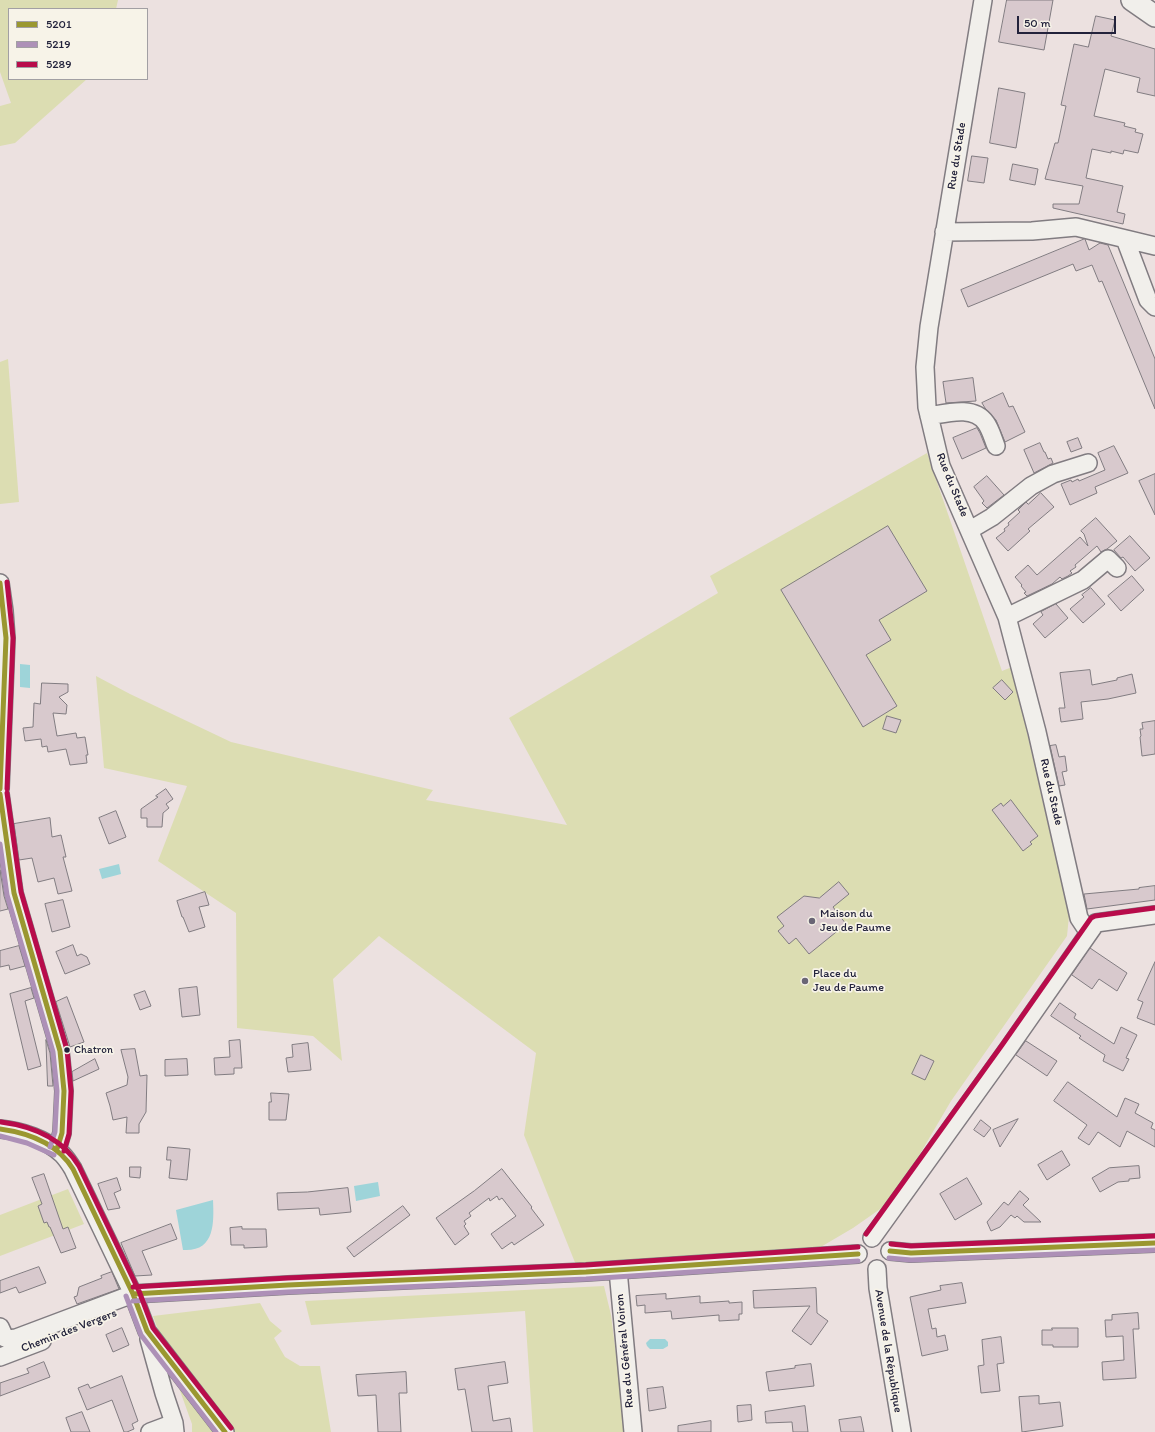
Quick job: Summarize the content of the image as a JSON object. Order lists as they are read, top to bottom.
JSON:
{
  "streets": {
    "street": [
      "Rue du Stade",
      "Chemin des Vergers",
      "Rue du Général Voiron",
      "Avenue de la République"
    ]
  },
  "places": ["Maison du Jeu de Paume", "Place du Jeu de Paume", "Chatron"],
  "lines": ["transit line 5289", "transit line 5201", "transit line 5219"],
  "legend": ["5201", "5219", "5289"],
  "scale_bar": "50 m"
}
